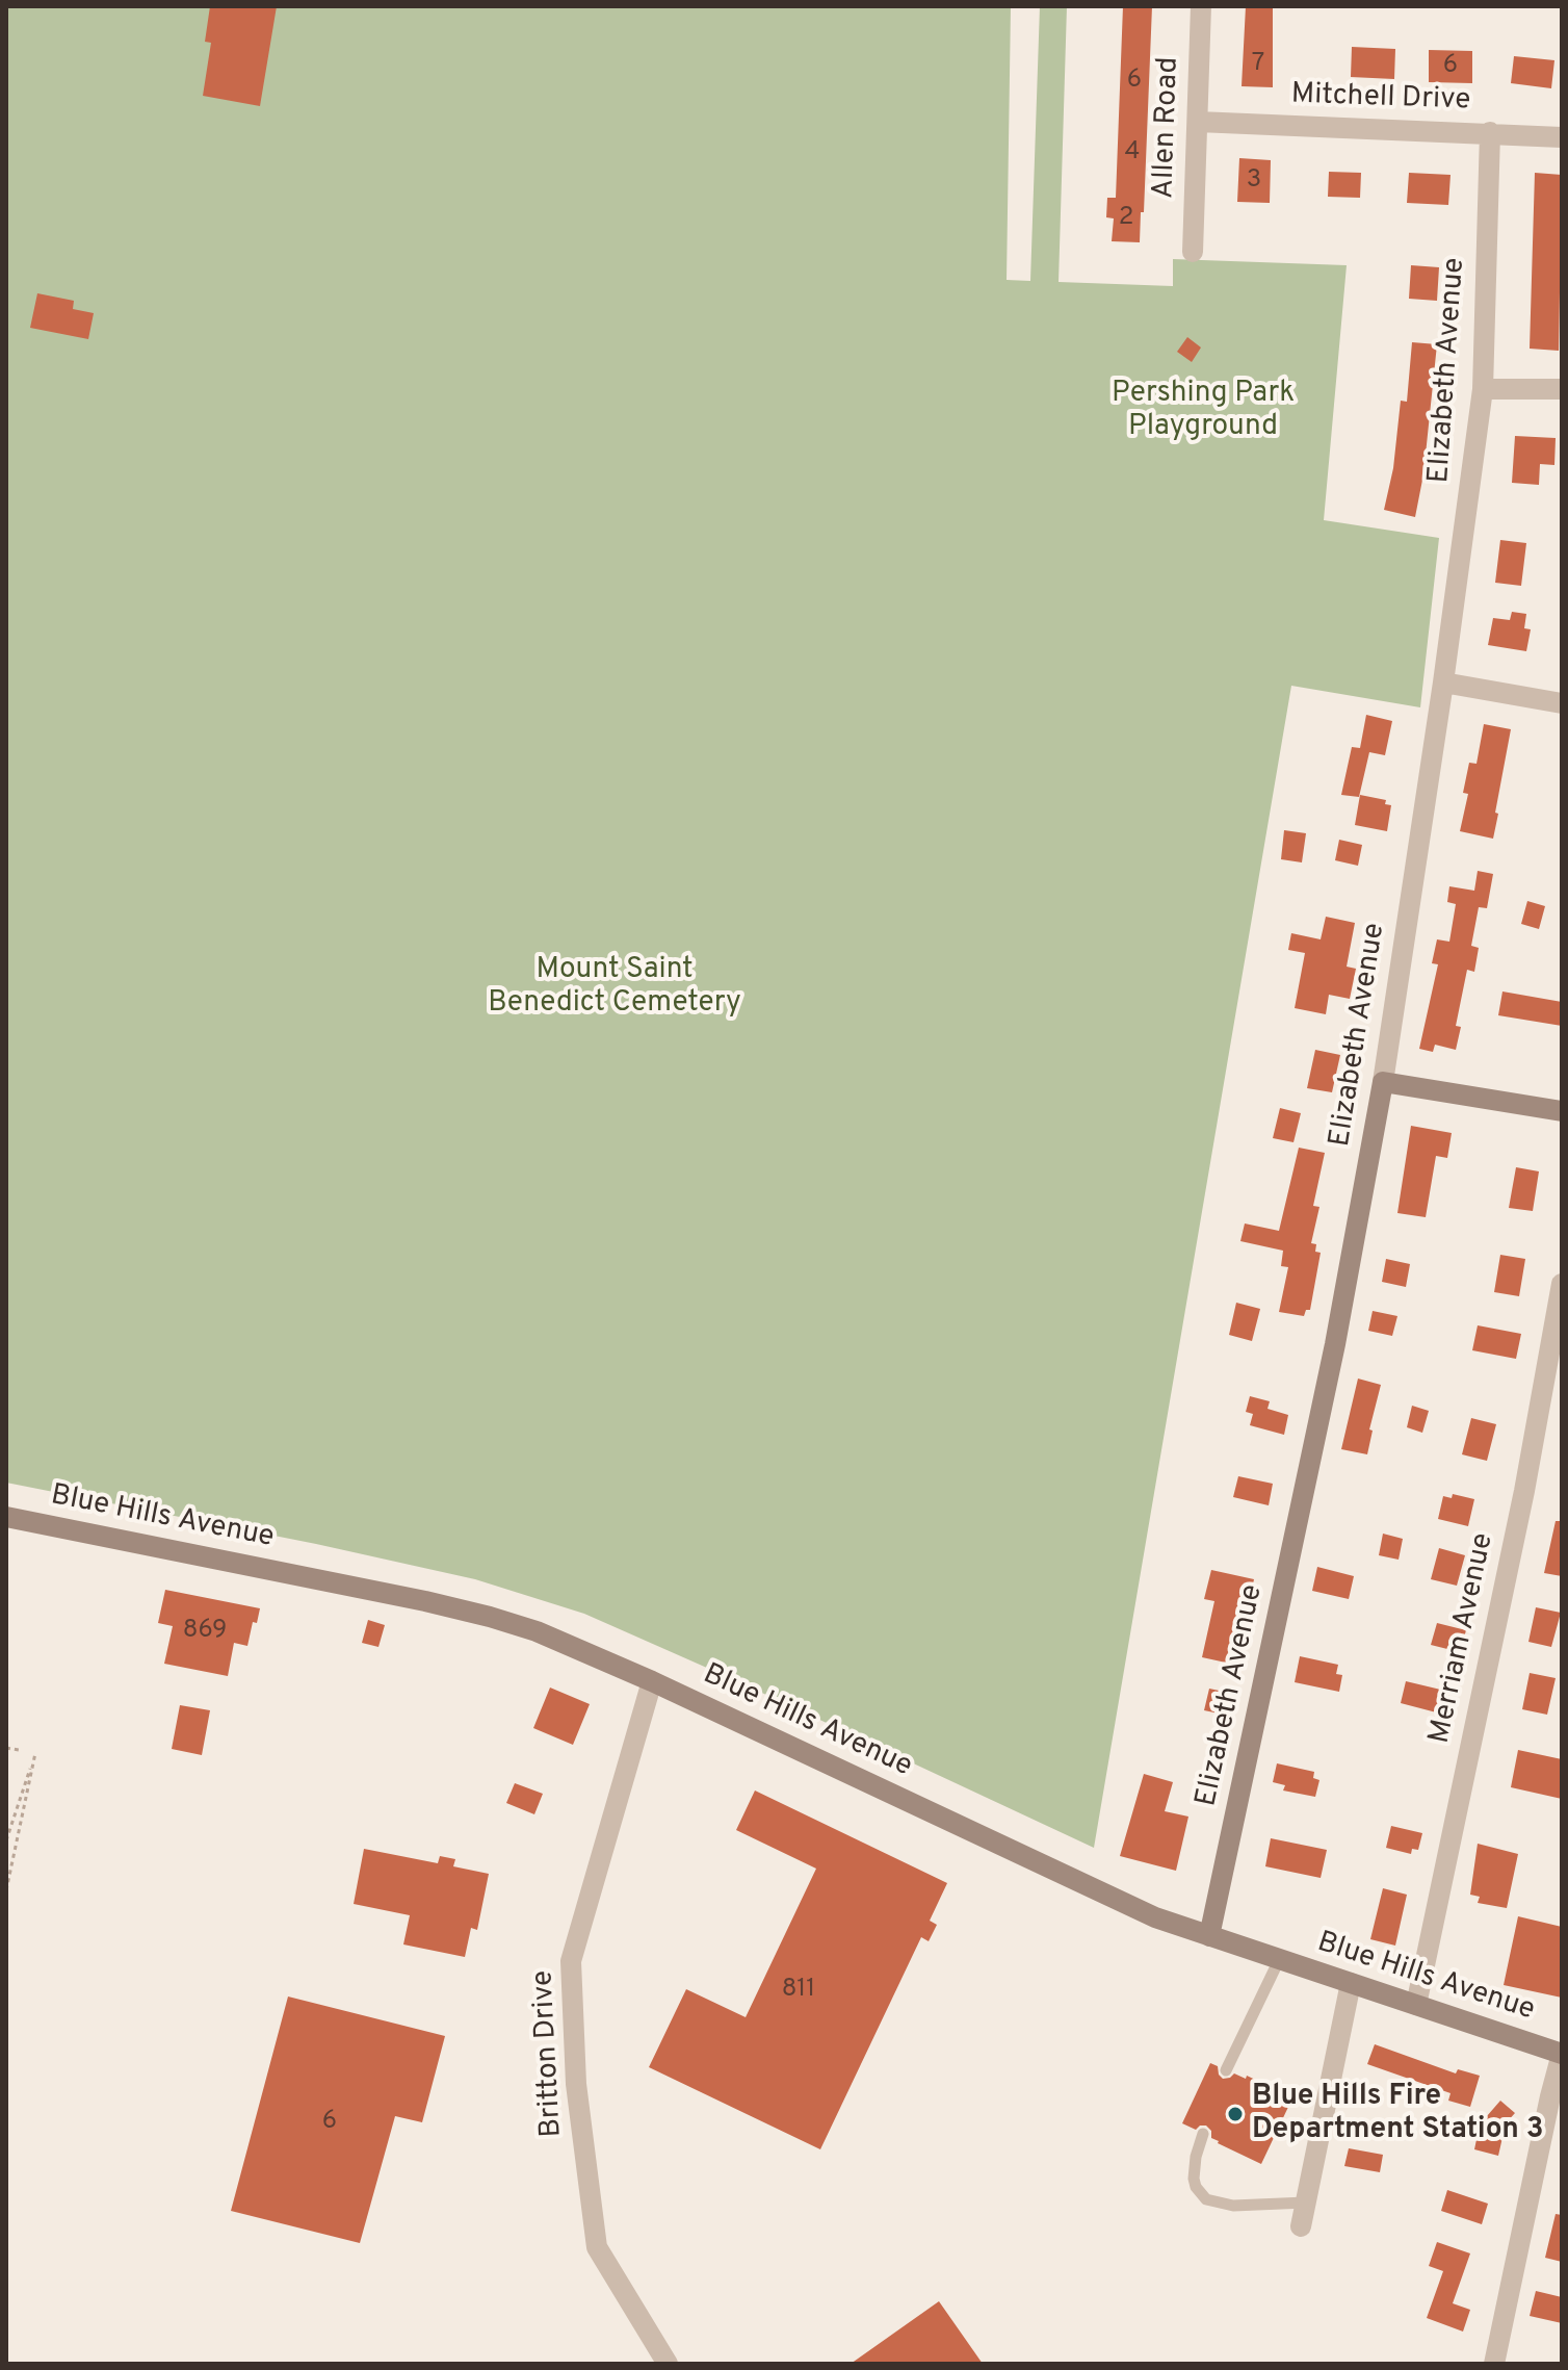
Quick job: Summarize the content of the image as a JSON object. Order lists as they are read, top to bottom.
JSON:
{
  "streets": {
    "main road": ["Elizabeth Avenue", "Blue Hills Avenue"],
    "street": [
      "Mitchell Drive",
      "Allen Road",
      "Merriam Avenue",
      "Britton Drive"
    ]
  },
  "crossings": [
    ["Mitchell Drive", "Allen Road"],
    ["Mitchell Drive", "Elizabeth Avenue"],
    ["Elizabeth Avenue", "Blue Hills Avenue"],
    ["Blue Hills Avenue", "Merriam Avenue"],
    ["Blue Hills Avenue", "Britton Drive"]
  ],
  "parks": ["Pershing Park Playground", "Mount Saint Benedict Cemetery"],
  "places": ["Blue Hills Fire Department Station 3"],
  "house_numbers": [
    "7",
    "6",
    "6",
    "4",
    "3",
    "2",
    "869",
    "811",
    "6"
  ]
}
